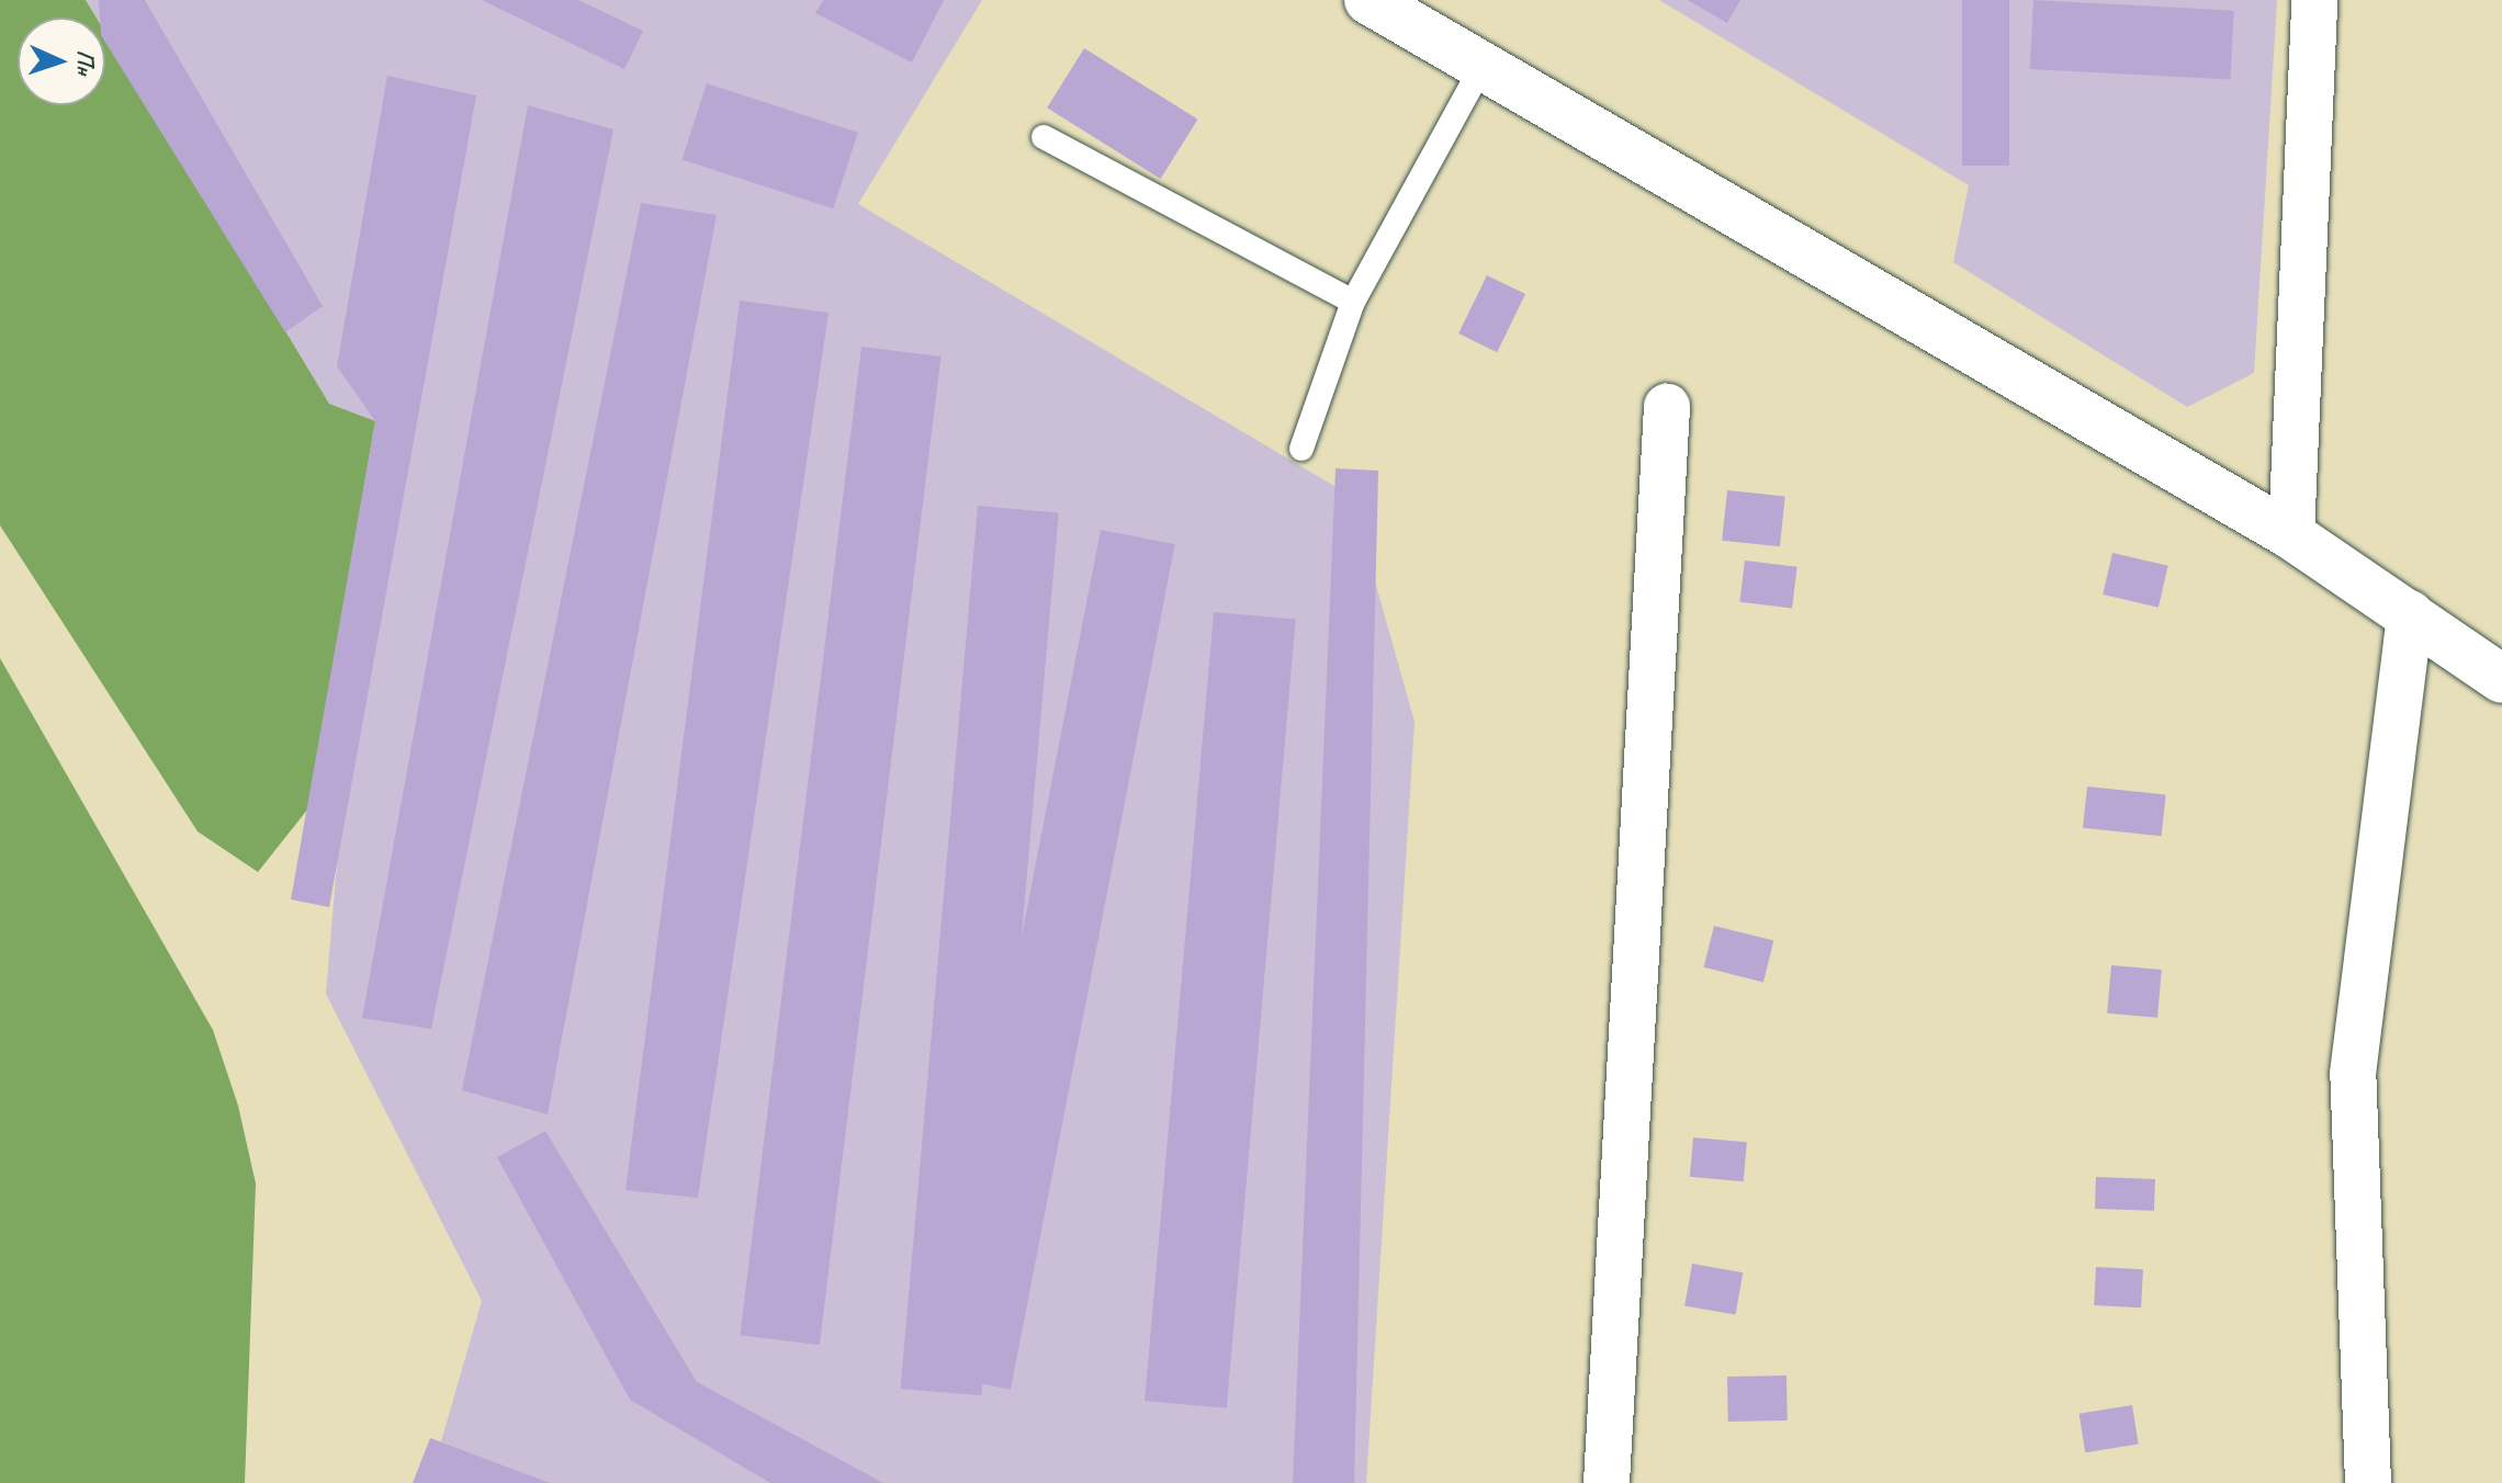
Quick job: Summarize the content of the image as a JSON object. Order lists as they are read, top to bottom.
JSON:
{
  "north": "right"
}
